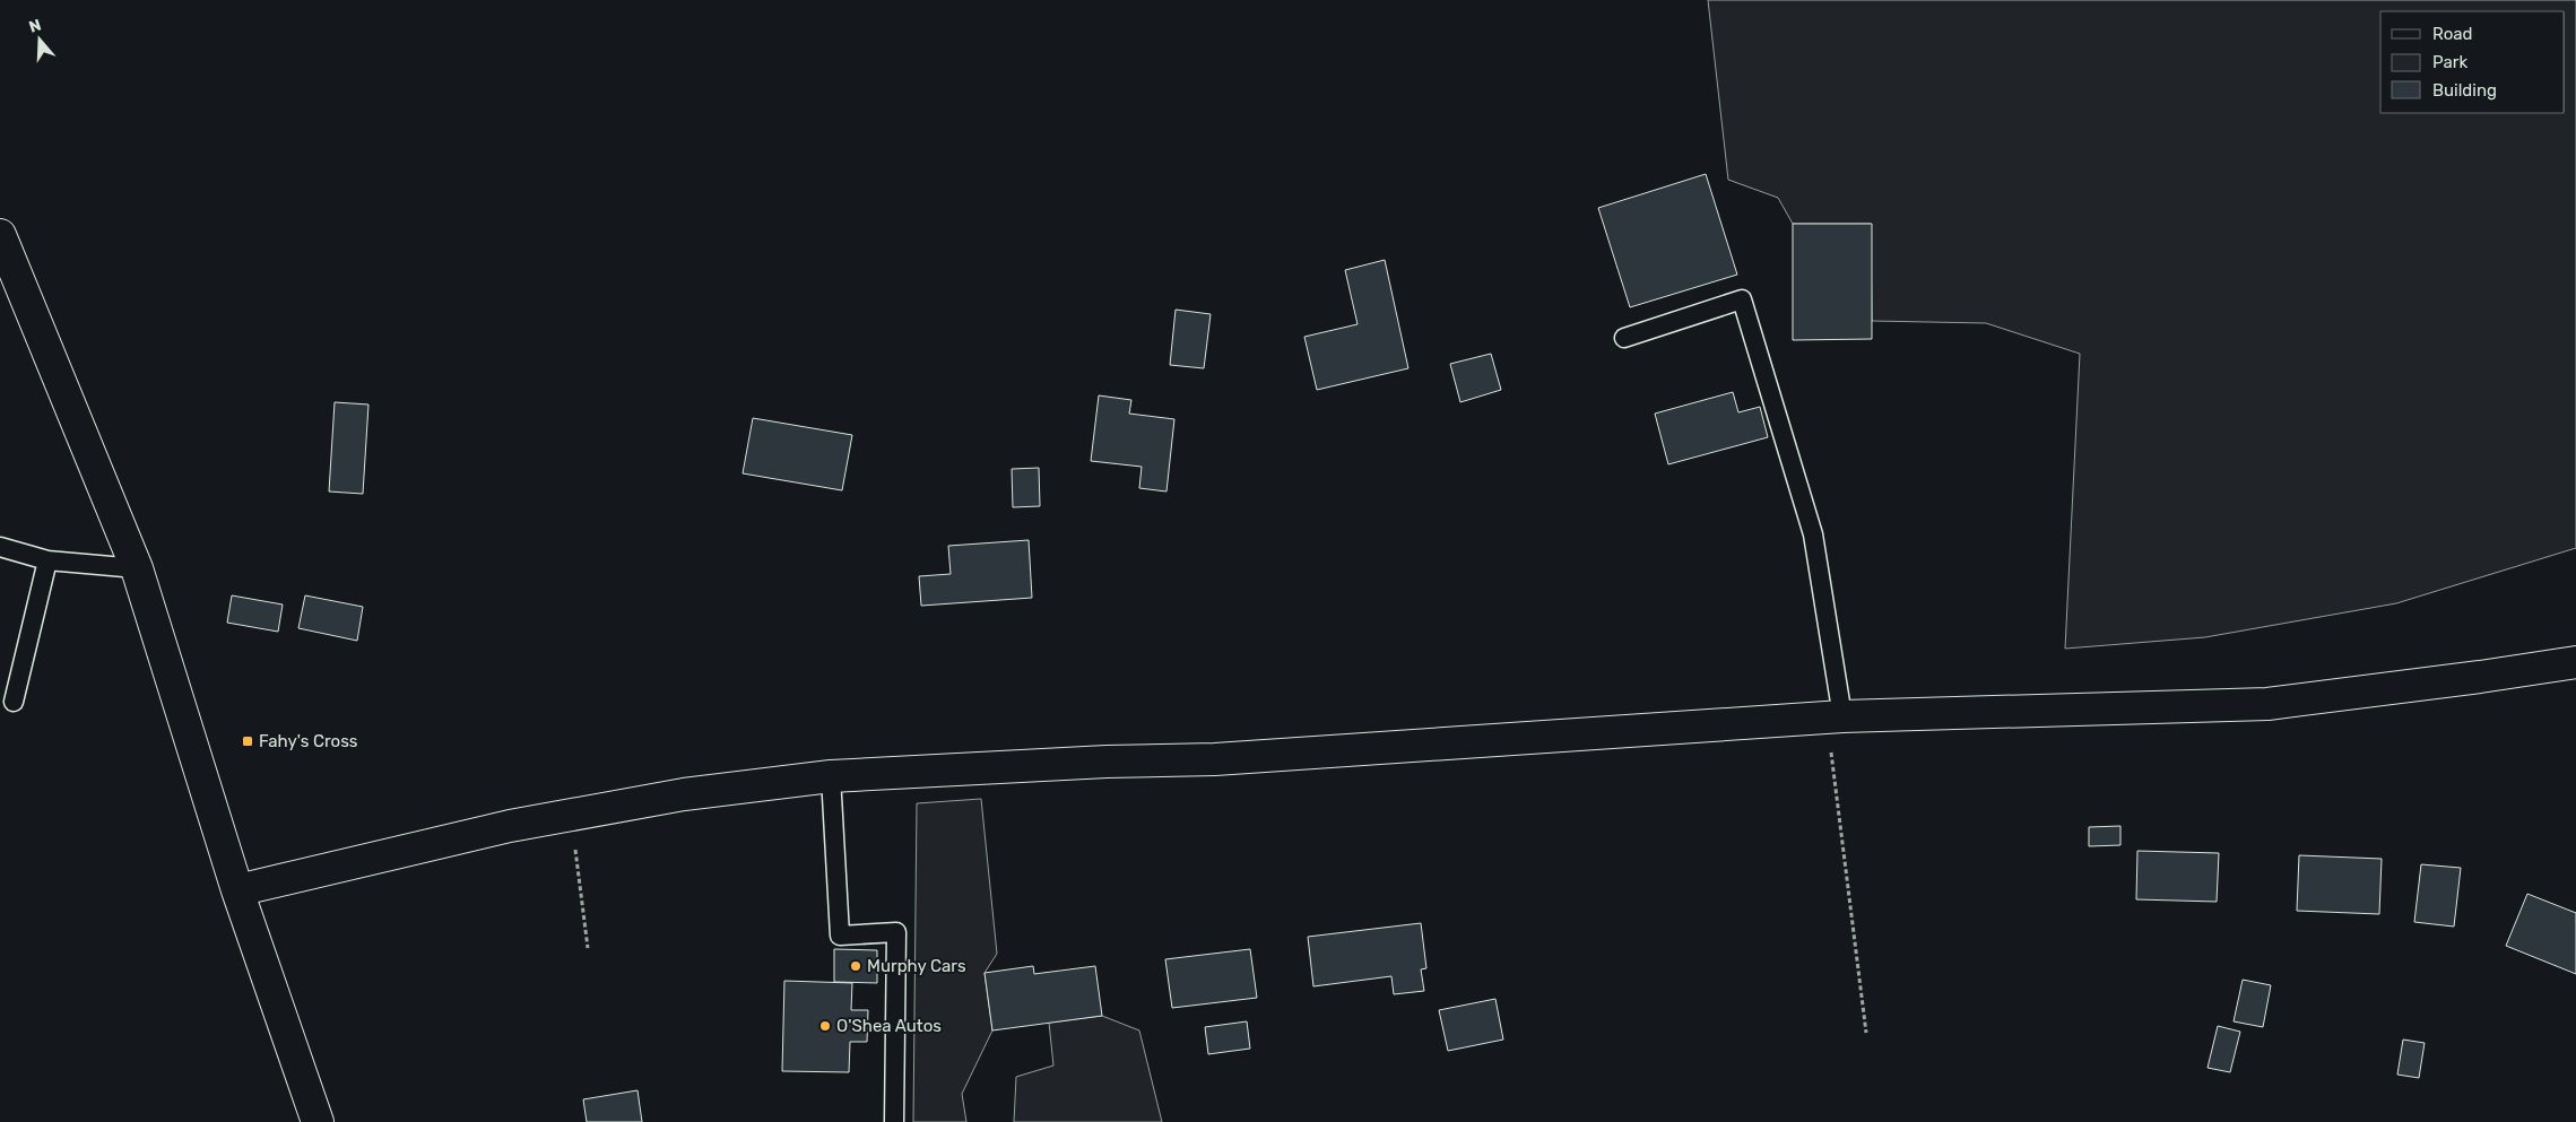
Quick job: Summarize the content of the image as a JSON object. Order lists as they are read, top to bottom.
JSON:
{
  "places": {
    "transit": ["Fahy's Cross"],
    "other": ["Murphy Cars", "O'Shea Autos"]
  },
  "legend": ["Road", "Park", "Building"],
  "north": "top"
}
